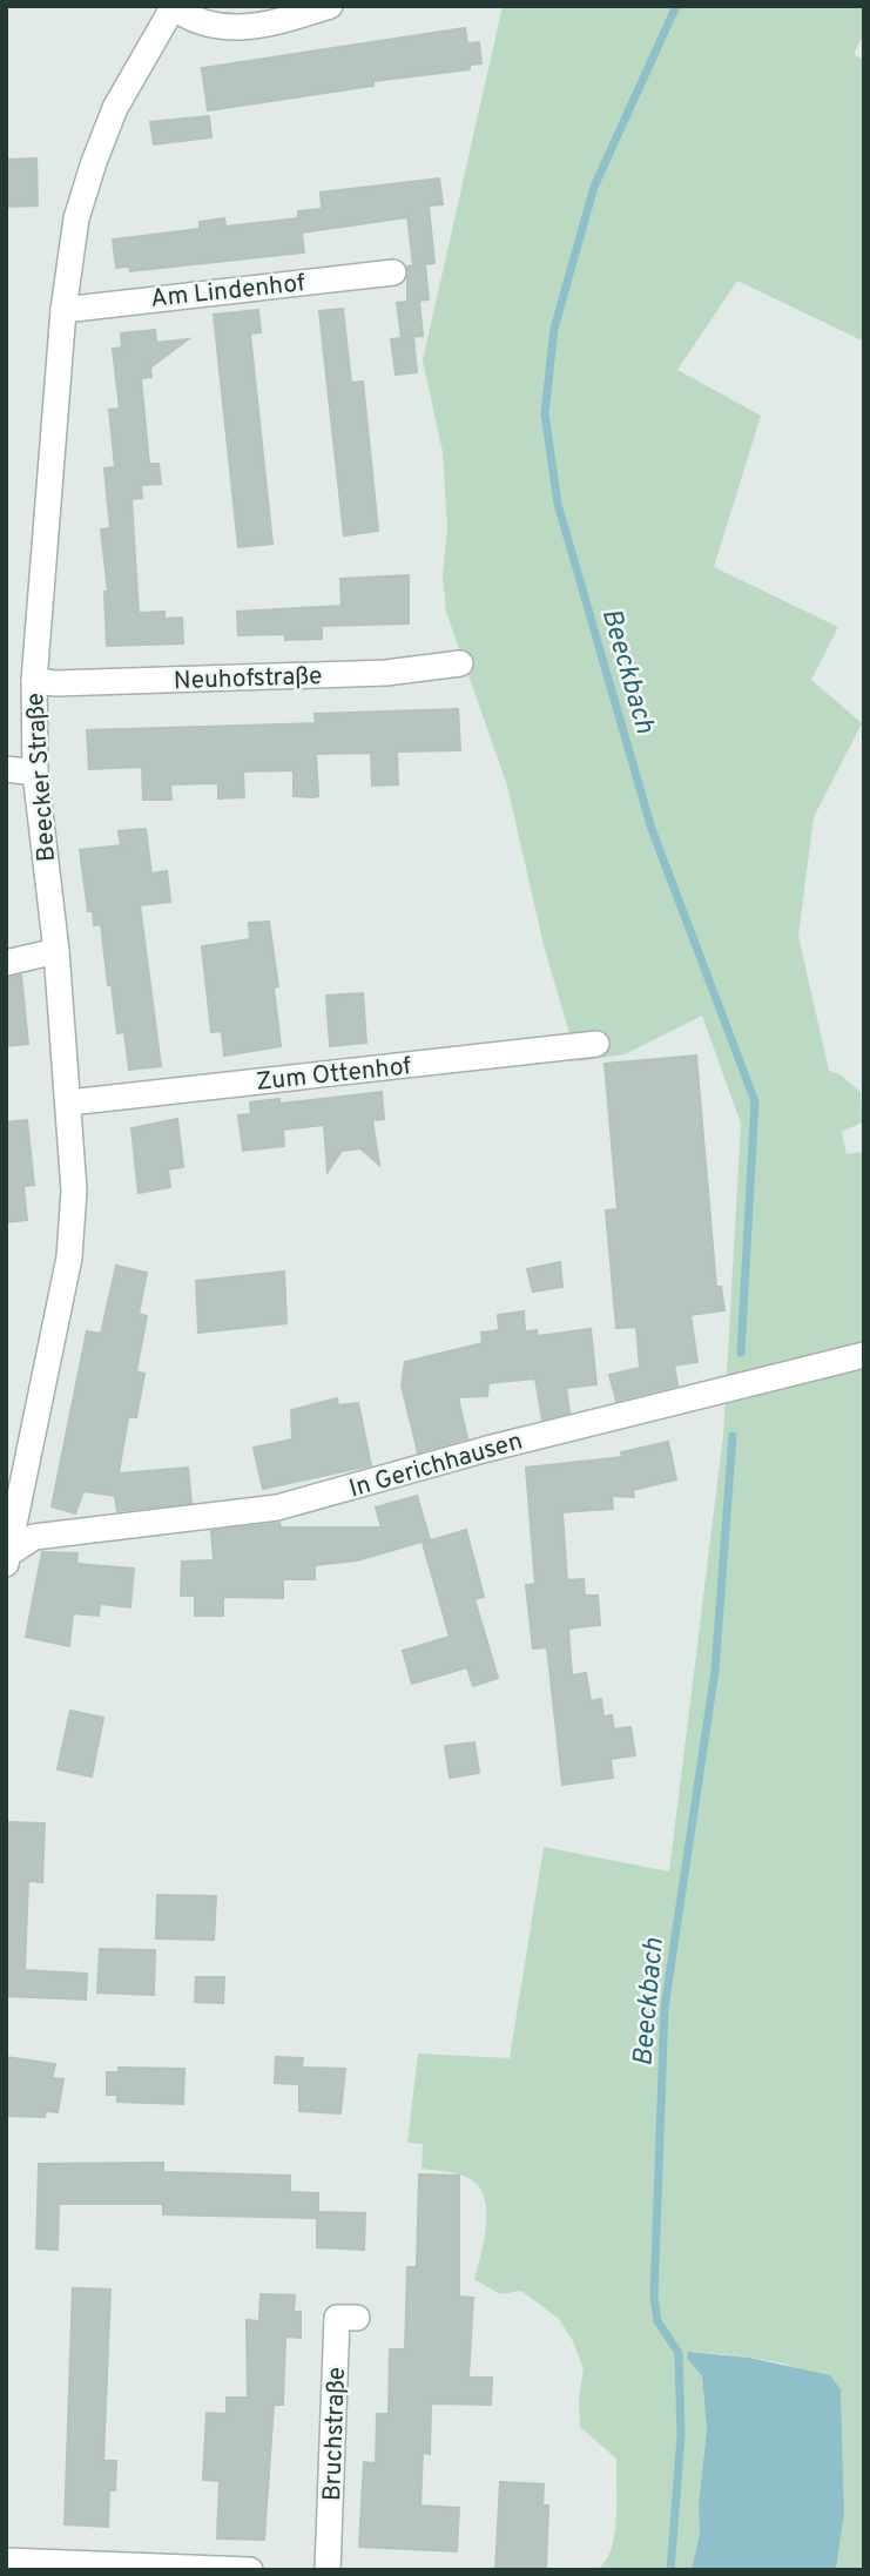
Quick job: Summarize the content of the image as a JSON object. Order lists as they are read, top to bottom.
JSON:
{
  "streets": {
    "street": [
      "Am Lindenhof",
      "Neuhofstraße",
      "Beecker Straße",
      "Zum Ottenhof",
      "In Gerichhausen",
      "Bruchstraße"
    ]
  },
  "crossings": [
    ["Am Lindenhof", "Beecker Straße"],
    ["Neuhofstraße", "Beecker Straße"],
    ["Beecker Straße", "Zum Ottenhof"],
    ["Beecker Straße", "In Gerichhausen"]
  ],
  "water": ["Beeckbach"]
}
